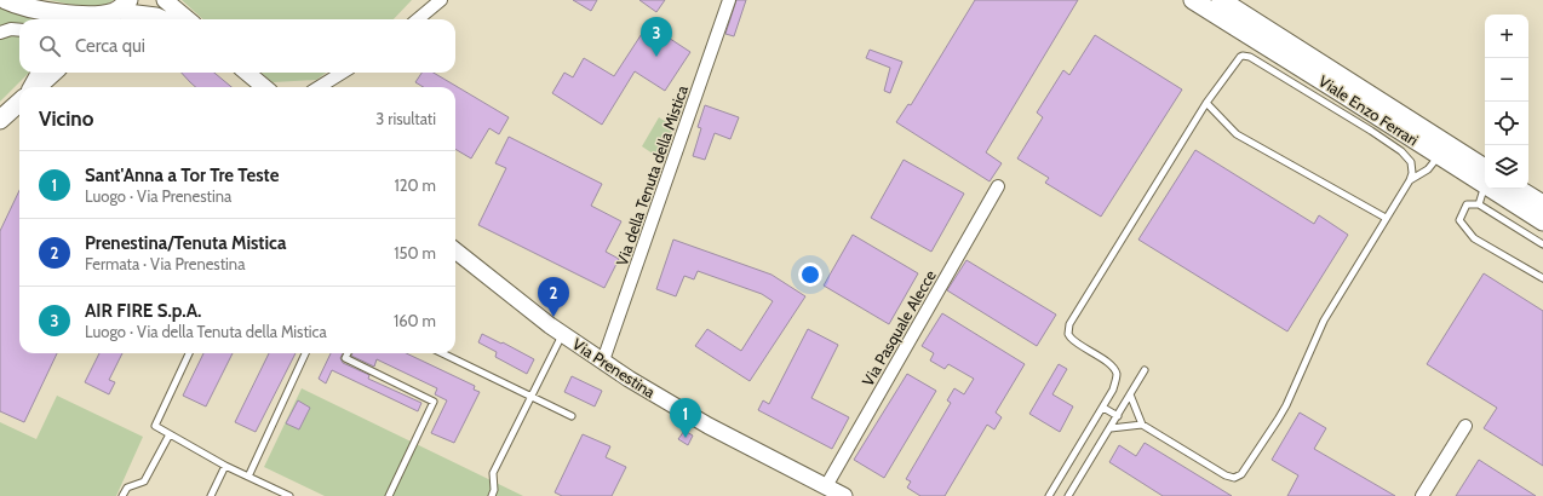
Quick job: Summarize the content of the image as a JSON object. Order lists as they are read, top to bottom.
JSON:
{
  "streets": {
    "main road": ["Viale Enzo Ferrari"],
    "street": ["Via della Tenuta della Mistica", "Via Pasquale Alecce", "Via Prenestina"]
  },
  "crossings": [
    ["Via della Tenuta della Mistica", "Via Prenestina"],
    ["Via Pasquale Alecce", "Via Prenestina"]
  ],
  "page": {
    "map_buttons": ["+", "−"],
    "pins": ["3", "2", "1"],
    "search": "Cerca qui",
    "heading": ["Vicino", "3 risultati"],
    "list": [
      {
        "mark": "1",
        "name": "Sant'Anna a Tor Tre Teste",
        "note": "Luogo · Via Prenestina",
        "value": "120 m"
      },
      {
        "mark": "2",
        "name": "Prenestina/Tenuta Mistica",
        "note": "Fermata · Via Prenestina",
        "value": "150 m"
      },
      {
        "mark": "3",
        "name": "AIR FIRE S.p.A.",
        "note": "Luogo · Via della Tenuta della Mistica",
        "value": "160 m"
      }
    ]
  }
}
